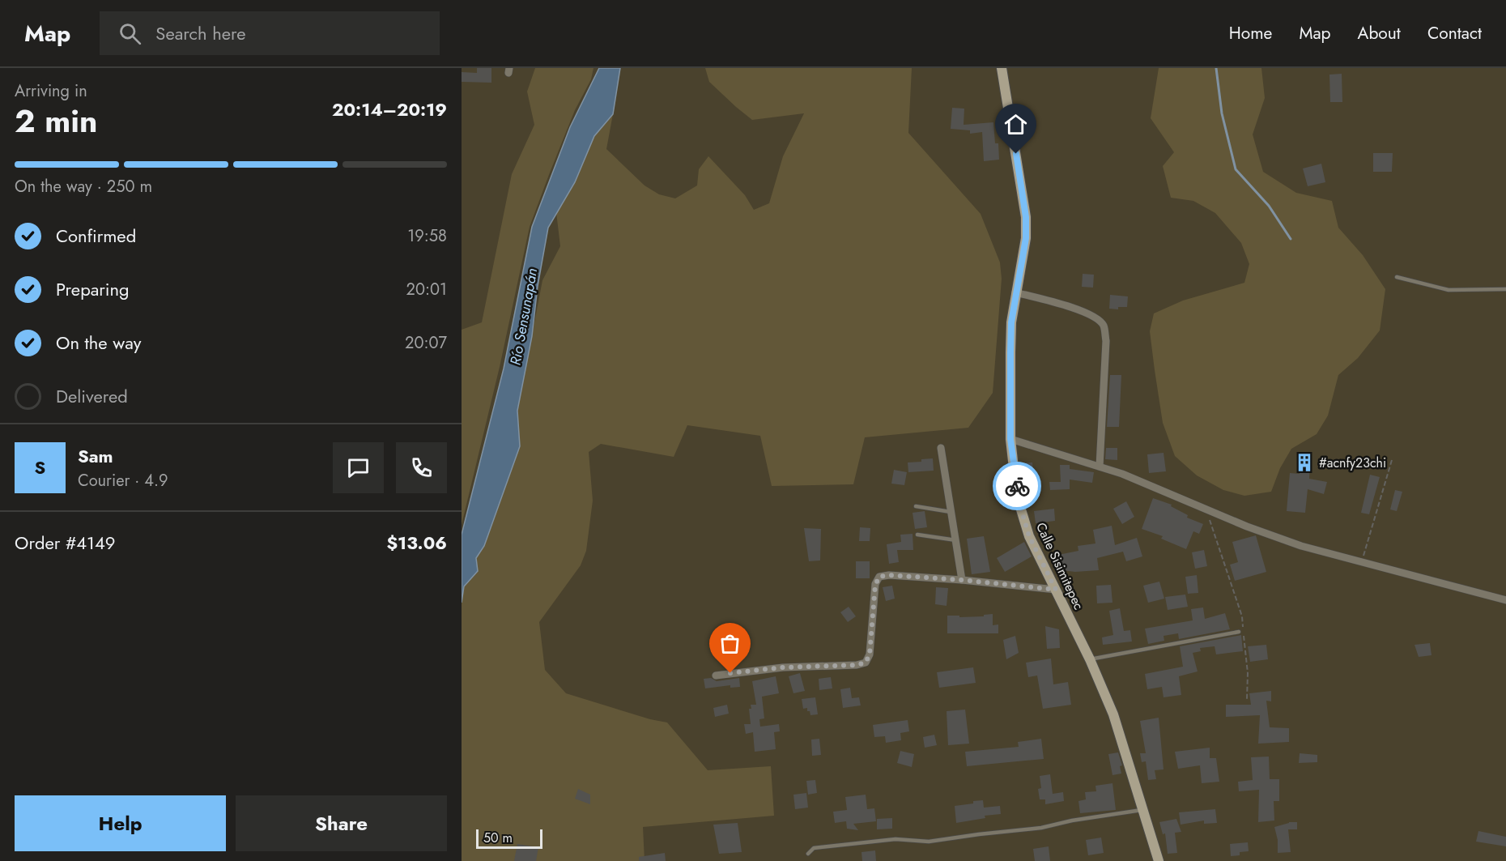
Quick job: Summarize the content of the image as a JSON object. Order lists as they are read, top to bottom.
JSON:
{
  "streets": {
    "street": ["Calle Sisimitepec"]
  },
  "water": ["Río Sensunapán"],
  "places": {
    "building": ["#acnfy23chi"]
  },
  "scale_bar": "50 m",
  "page": {
    "header": "Map",
    "search": "Search here",
    "nav": [
      "Home",
      "Map",
      "About",
      "Contact"
    ],
    "heading": ["2 min", "Arriving in", "20:14–20:19"],
    "panel": [
      "Sam",
      "Courier · 4.9",
      "Order #4149",
      "$13.06"
    ],
    "bar": "On the way · 250 m",
    "list": [
      ["Confirmed", "19:58"],
      ["Preparing", "20:01"],
      ["On the way", "20:07"],
      "Delivered"
    ],
    "round": "S",
    "buttons": ["Help", "Share"],
    "scale": "50 m"
  }
}
